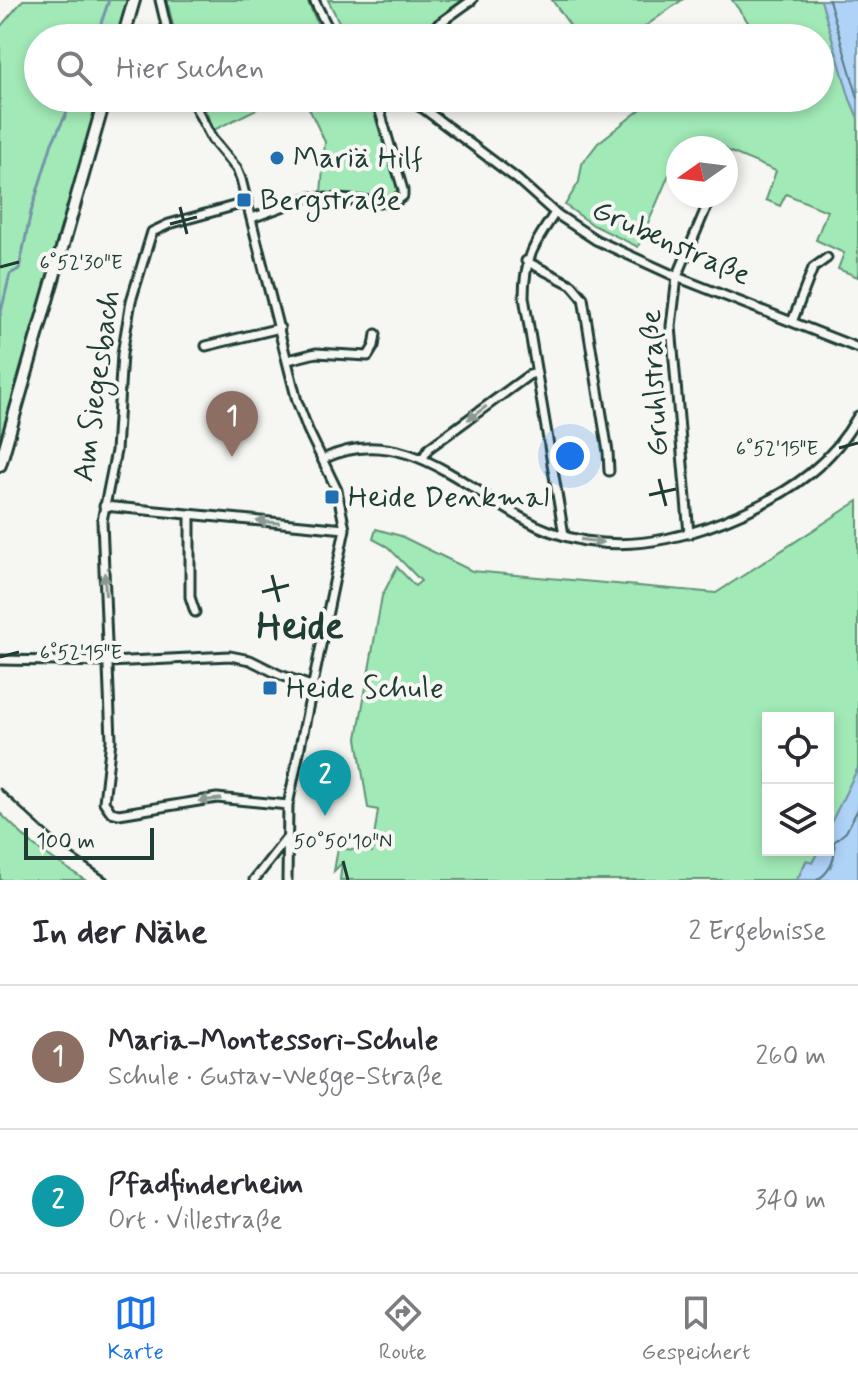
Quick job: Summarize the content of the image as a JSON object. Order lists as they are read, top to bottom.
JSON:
{
  "streets": {
    "street": ["Grubenstraße", "Gruhlstraße", "Am Siegesbach"]
  },
  "crossings": [
    ["Grubenstraße", "Gruhlstraße"]
  ],
  "districts": ["Heide"],
  "places": {
    "other": ["Mariä Hilf"],
    "transit": ["Bergstraße", "Heide Denkmal", "Heide Schule"]
  },
  "scale_bar": "100 m",
  "north": "left",
  "page": {
    "search": "Hier suchen",
    "pins": ["1", "2"],
    "scale": "100 m",
    "heading": ["In der Nähe", "2 Ergebnisse"],
    "list": [
      {
        "mark": "1",
        "name": "Maria-Montessori-Schule",
        "note": "Schule · Gustav-Wegge-Straße",
        "value": "260 m"
      },
      {
        "mark": "2",
        "name": "Pfadfinderheim",
        "note": "Ort · Villestraße",
        "value": "340 m"
      }
    ],
    "nav": ["Karte", "Route", "Gespeichert"]
  },
  "coordinates": ["6°52'30\"E", "6°52'15\"E", "50°50'10\"N"]
}
